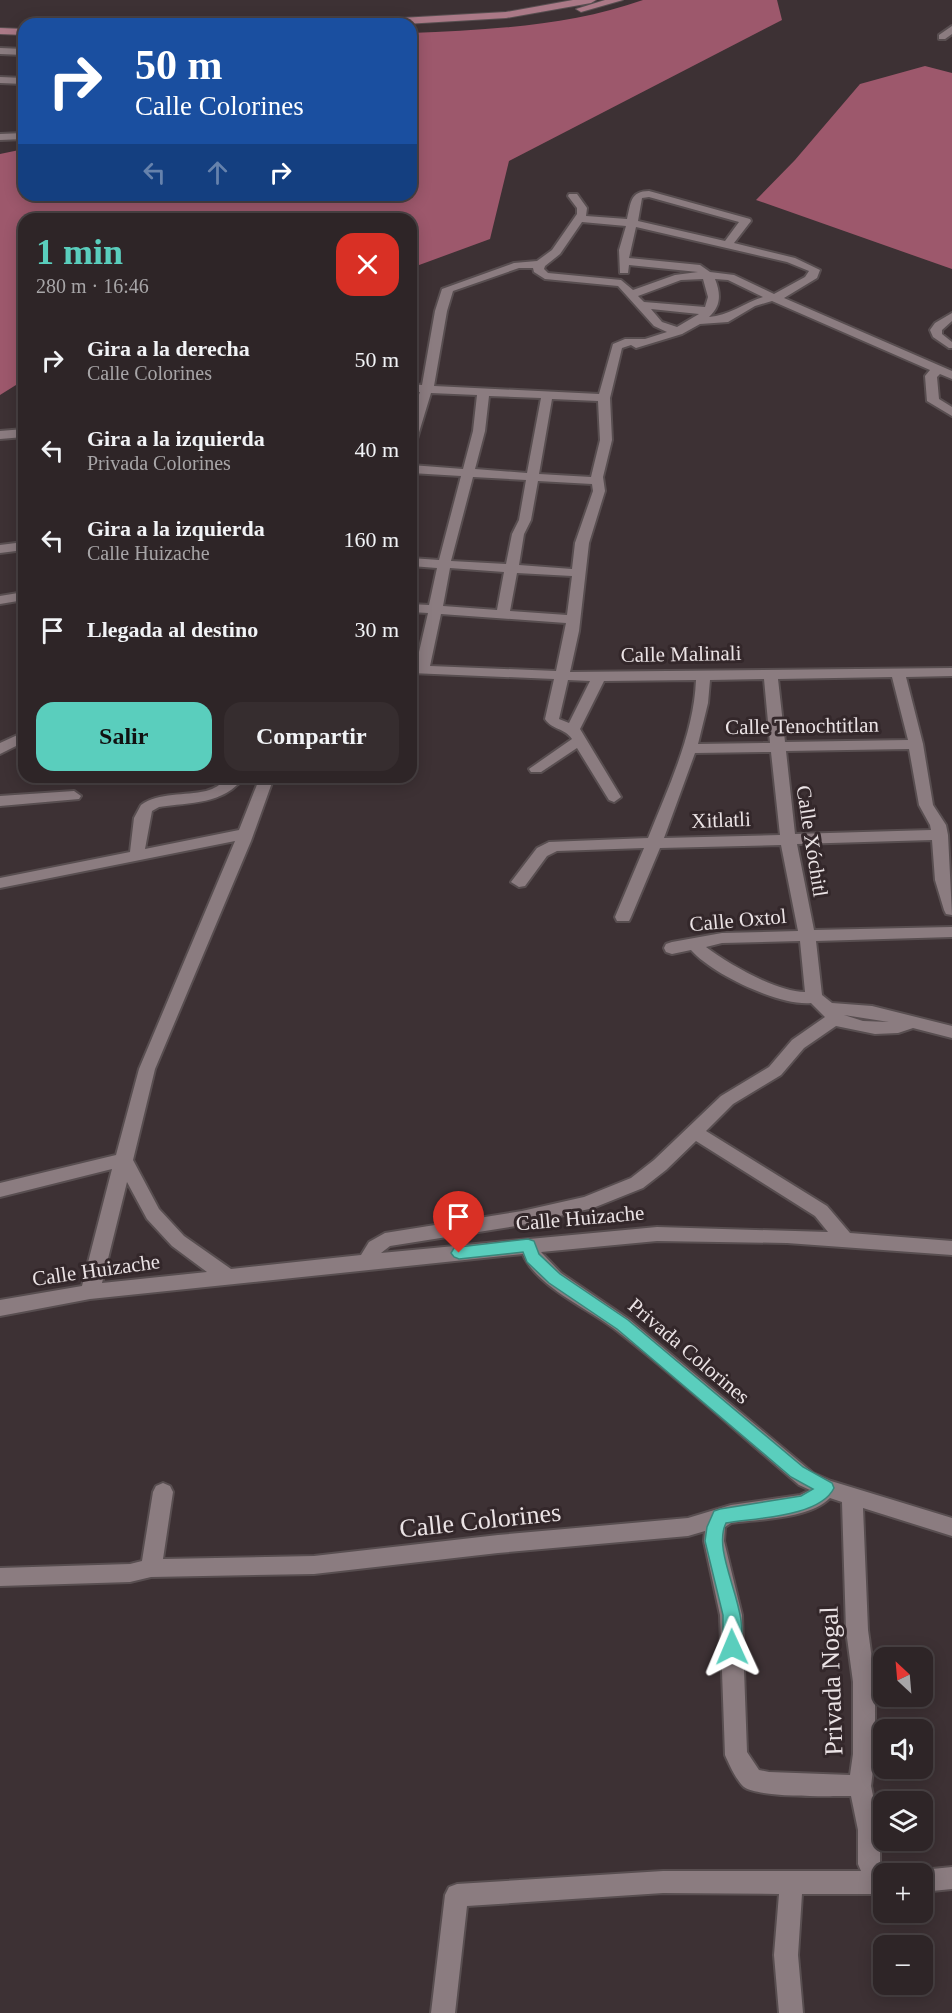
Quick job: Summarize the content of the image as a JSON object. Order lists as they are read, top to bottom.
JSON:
{
  "streets": {
    "street": [
      "Calle Malinali",
      "Calle Tenochtitlan",
      "Xitlatli",
      "Calle Xóchitl",
      "Calle Oxtol",
      "Calle Huizache",
      "Privada Colorines",
      "Calle Colorines",
      "Privada Nogal"
    ]
  },
  "crossings": [
    ["Calle Malinali", "Calle Xóchitl"],
    ["Calle Tenochtitlan", "Calle Xóchitl"],
    ["Xitlatli", "Calle Xóchitl"],
    ["Calle Xóchitl", "Calle Oxtol"],
    ["Calle Huizache", "Privada Colorines"],
    ["Privada Colorines", "Calle Colorines"]
  ],
  "north": "top left",
  "page": {
    "turn": ["50 m", "Calle Colorines"],
    "heading": ["1 min", "280 m · 16:46"],
    "list": [
      {
        "name": "Gira a la derecha",
        "note": "Calle Colorines",
        "value": "50 m"
      },
      {
        "name": "Gira a la izquierda",
        "note": "Privada Colorines",
        "value": "40 m"
      },
      {
        "name": "Gira a la izquierda",
        "note": "Calle Huizache",
        "value": "160 m"
      },
      {
        "name": "Llegada al destino",
        "value": "30 m"
      }
    ],
    "buttons": ["Salir", "Compartir"],
    "map_buttons": ["+", "−"]
  }
}
